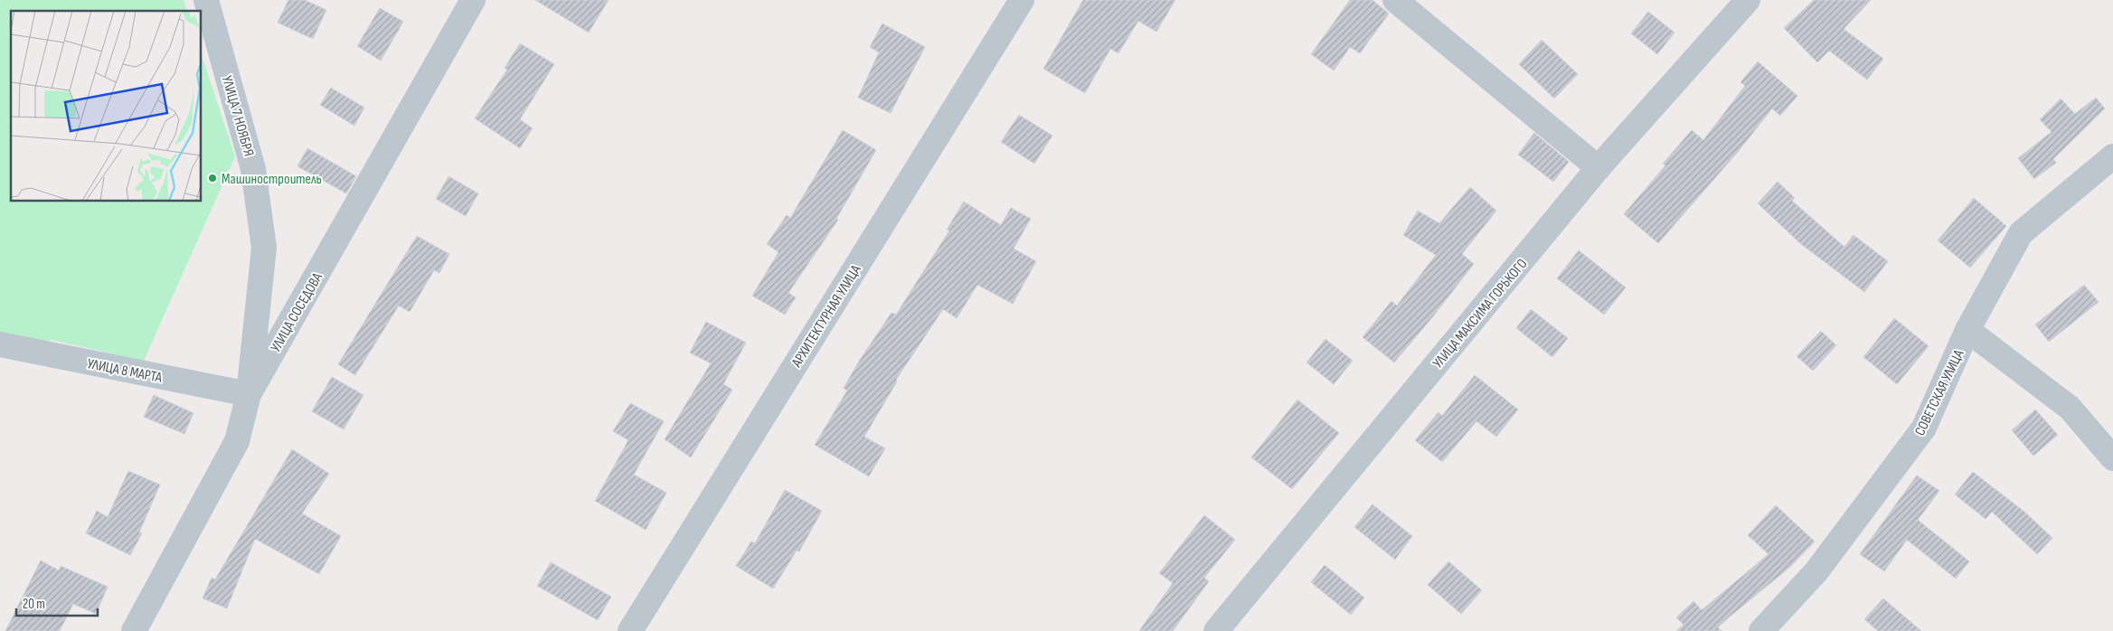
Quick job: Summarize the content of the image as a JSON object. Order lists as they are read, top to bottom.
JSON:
{
  "streets": {
    "street": [
      "УЛИЦА 7 НОЯБРЯ",
      "УЛИЦА СОСЕДОВА",
      "УЛИЦА МАКСИМА ГОРЬКОГО",
      "АРХИТЕКТУРНАЯ УЛИЦА",
      "УЛИЦА 8 МАРТА",
      "СОВЕТСКАЯ УЛИЦА"
    ]
  },
  "crossings": [
    ["УЛИЦА 7 НОЯБРЯ", "УЛИЦА СОСЕДОВА"],
    ["УЛИЦА 7 НОЯБРЯ", "УЛИЦА 8 МАРТА"],
    ["УЛИЦА СОСЕДОВА", "УЛИЦА 8 МАРТА"]
  ],
  "places": ["Машиностроитель"],
  "scale_bar": "20 m"
}
